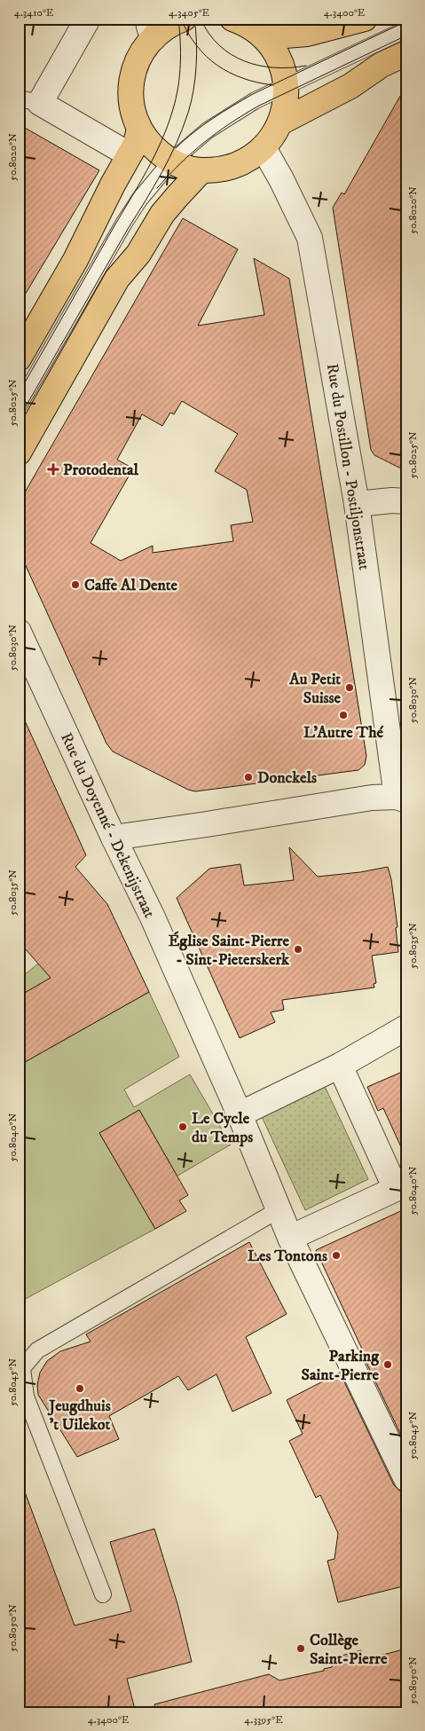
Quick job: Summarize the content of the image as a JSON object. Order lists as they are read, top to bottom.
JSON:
{
  "streets": {
    "street": ["Rue du Postillon - Postiljonstraat", "Rue du Doyenné - Dekenijstraat"]
  },
  "places": {
    "health": ["Protodental"],
    "other": [
      "Caffe Al Dente",
      "Au Petit Suisse",
      "L'Autre Thé",
      "Donckels",
      "Église Saint-Pierre - Sint-Pieterskerk",
      "Le Cycle du Temps",
      "Les Tontons",
      "Parking Saint-Pierre",
      "Jeugdhuis 't Uilekot",
      "Collège Saint-Pierre"
    ]
  },
  "coordinates": [
    "4.3410°E",
    "4.3405°E",
    "4.3400°E",
    "50.8020°N",
    "50.8025°N",
    "50.8030°N",
    "50.8035°N",
    "50.8040°N",
    "50.8045°N",
    "50.8050°N",
    "4.3395°E"
  ]
}
